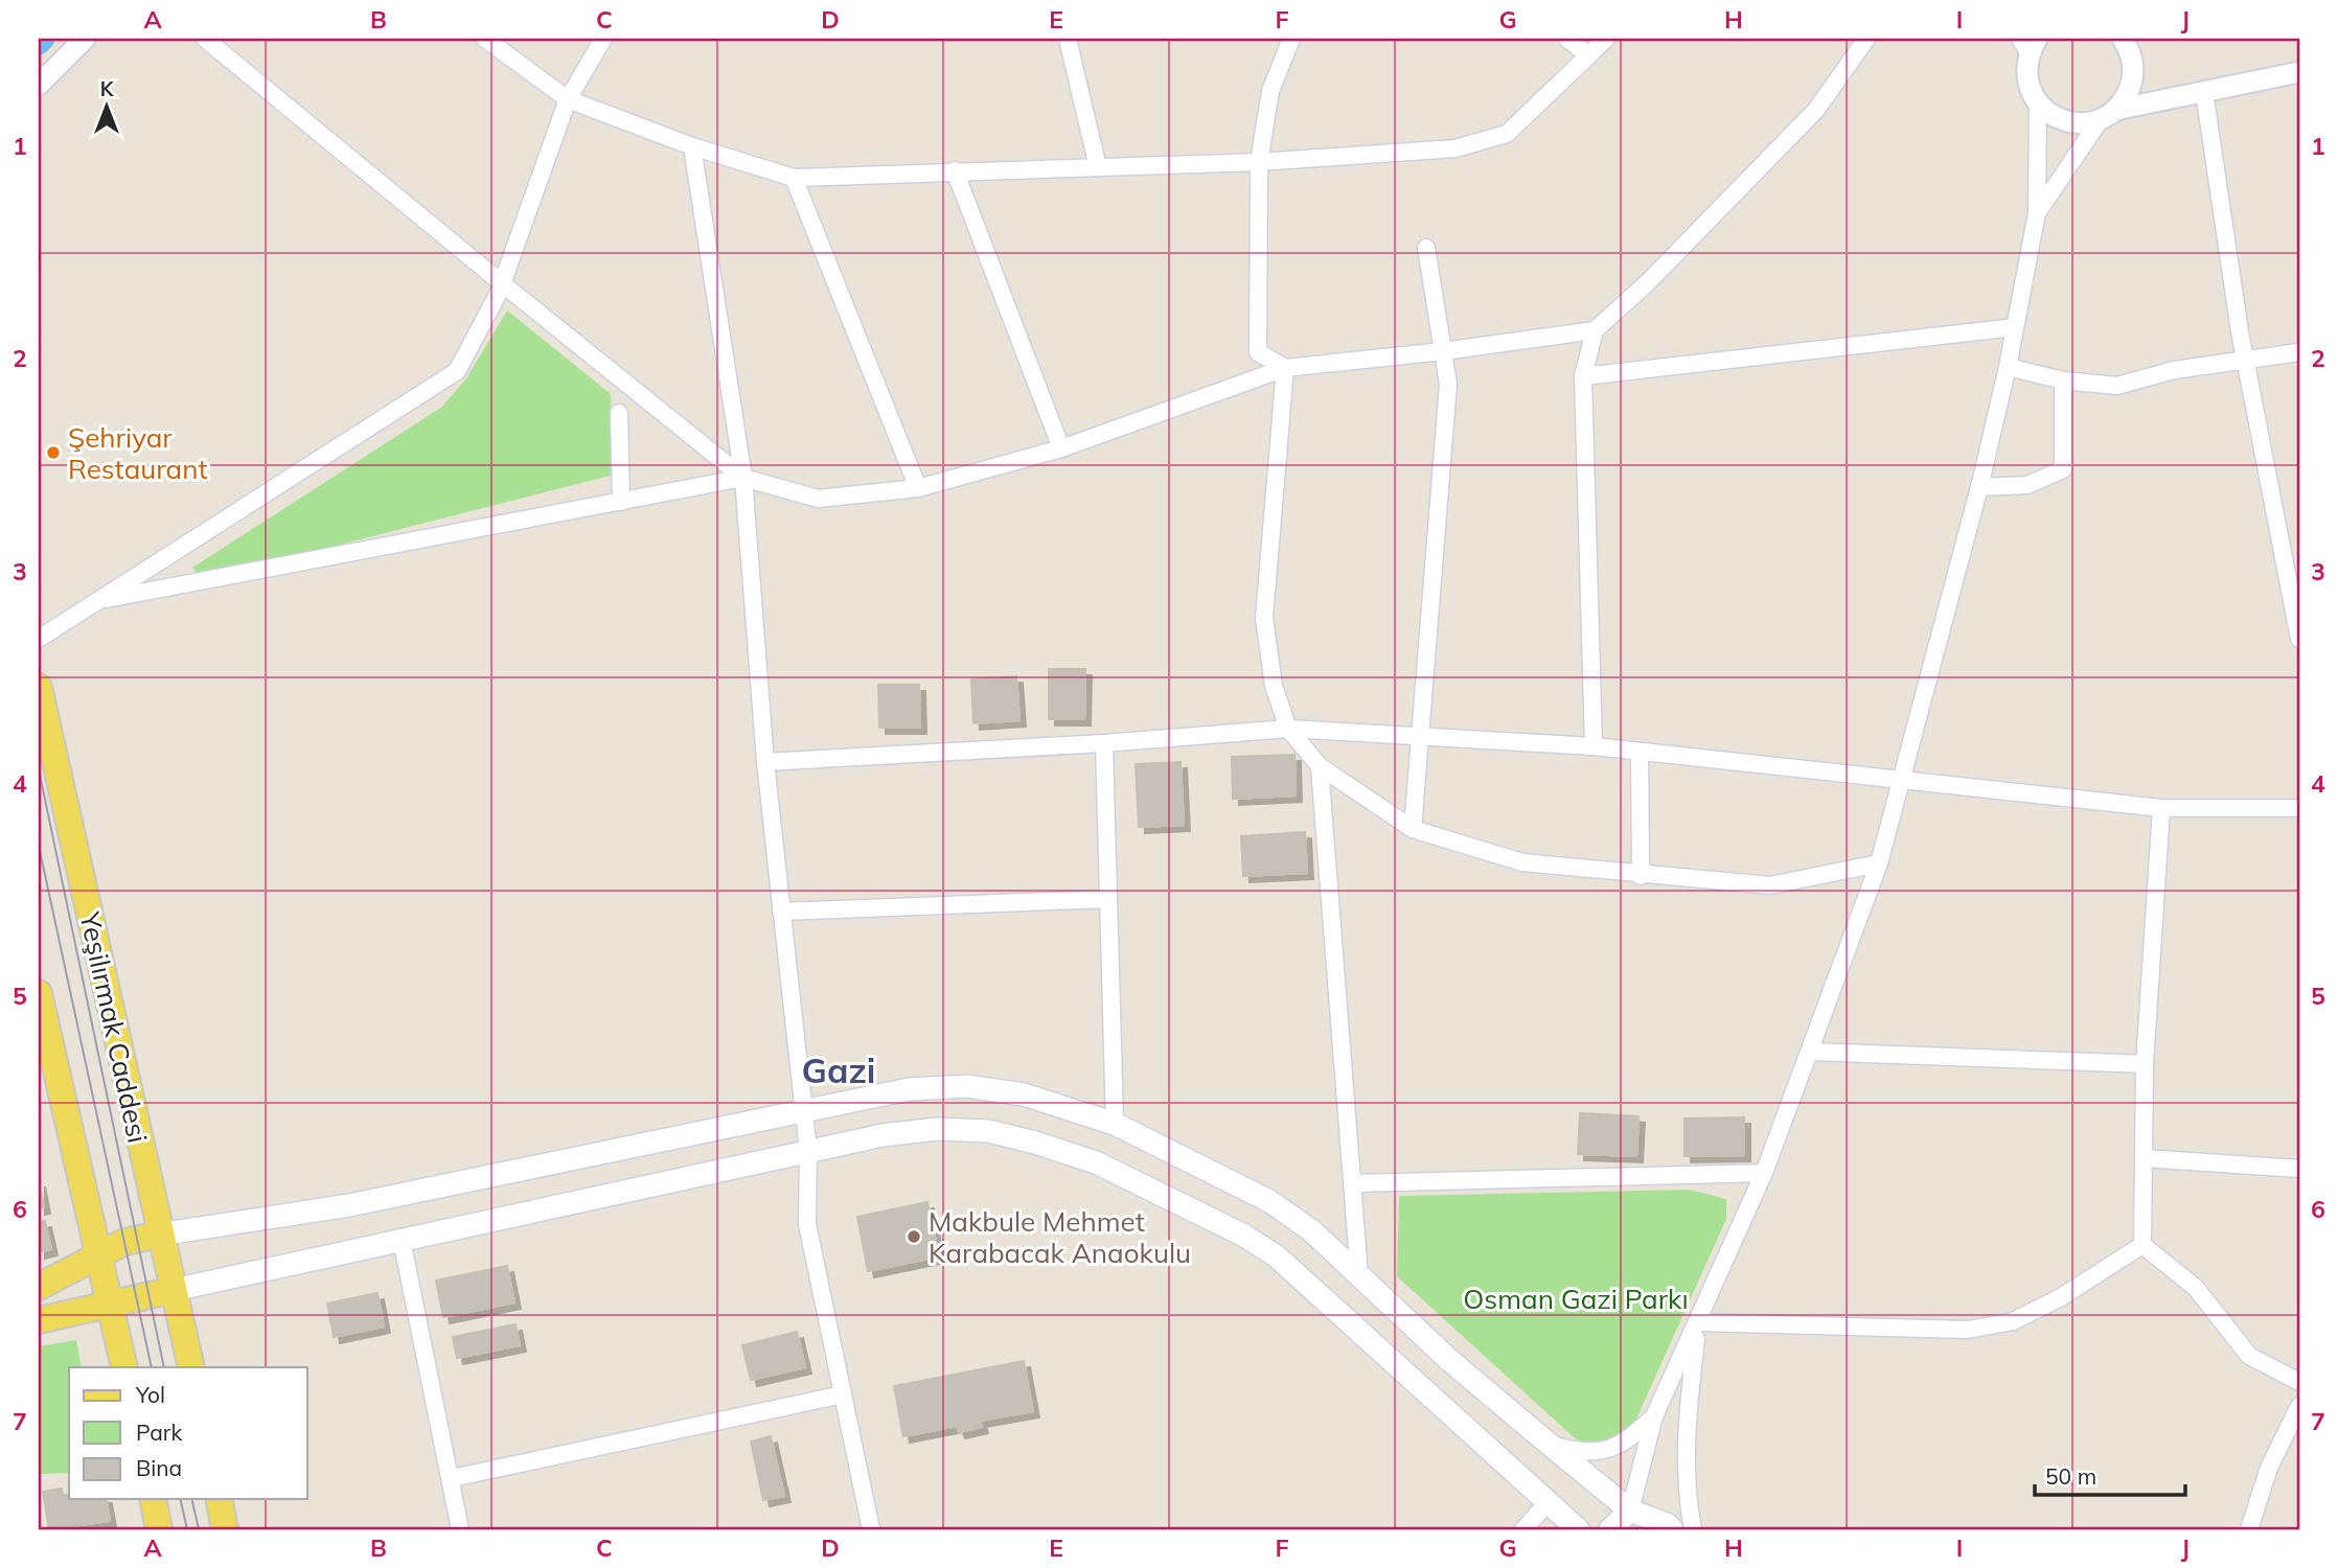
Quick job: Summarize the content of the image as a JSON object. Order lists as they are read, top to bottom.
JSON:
{
  "streets": {
    "main road": ["Yeşilırmak Caddesi"]
  },
  "districts": ["Gazi"],
  "parks": ["Osman Gazi Parkı"],
  "places": ["Şehriyar Restaurant", "Makbule Mehmet Karabacak Anaokulu"],
  "legend": ["Yol", "Park", "Bina"],
  "scale_bar": "50 m",
  "north": "top",
  "grid": {
    "columns": [
      "A",
      "B",
      "C",
      "D",
      "E",
      "F",
      "G",
      "H",
      "I",
      "J"
    ],
    "rows": [
      "1",
      "2",
      "3",
      "4",
      "5",
      "6",
      "7"
    ]
  }
}
